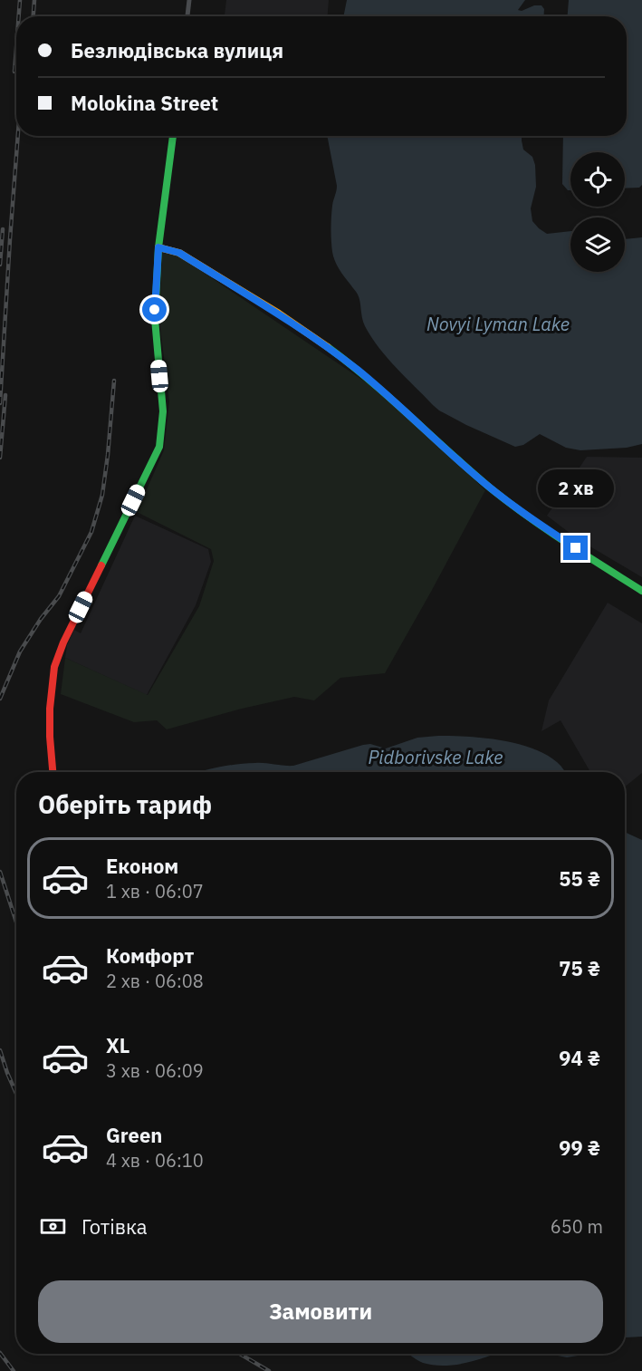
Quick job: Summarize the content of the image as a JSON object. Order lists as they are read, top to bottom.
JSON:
{
  "water": ["Novyi Lyman Lake", "Pidborivske Lake"],
  "page": {
    "banner": ["Безлюдівська вулиця", "Molokina Street"],
    "bubble": "2 хв",
    "heading": "Оберіть тариф",
    "list": [
      {
        "name": "Економ",
        "note": "1 хв · 06:07",
        "value": "55 ₴"
      },
      {
        "name": "Комфорт",
        "note": "2 хв · 06:08",
        "value": "75 ₴"
      },
      {
        "name": "XL",
        "note": "3 хв · 06:09",
        "value": "94 ₴"
      },
      {
        "name": "Green",
        "note": "4 хв · 06:10",
        "value": "99 ₴"
      }
    ],
    "pay": ["Готівка", "650 m"],
    "buttons": "Замовити"
  }
}
